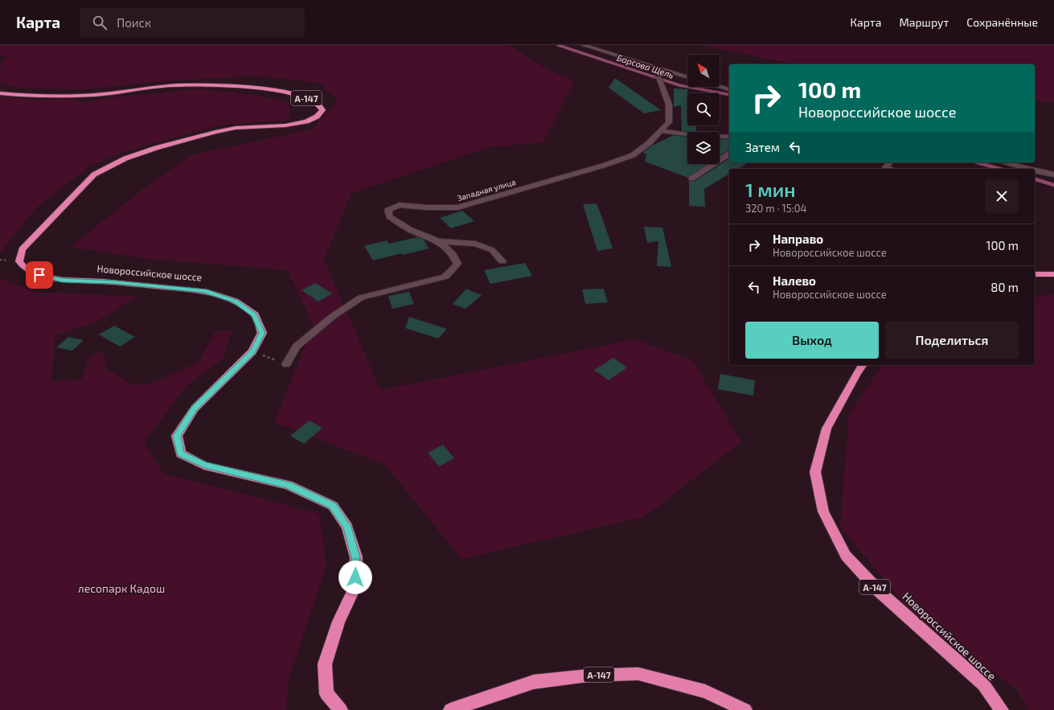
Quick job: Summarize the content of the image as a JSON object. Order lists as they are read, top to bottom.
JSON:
{
  "streets": {
    "highway": ["А-147", "Новороссийское шоссе"],
    "street": ["Западная улица"]
  },
  "water": ["Барсова Щель"],
  "parks": ["лесопарк Кадош"],
  "north": "top left",
  "page": {
    "header": "Карта",
    "search": "Поиск",
    "nav": ["Карта", "Маршрут", "Сохранённые"],
    "turn": ["100 m", "Новороссийское шоссе"],
    "then": "Затем",
    "heading": ["1 мин", "320 m · 15:04"],
    "list": [
      {
        "name": "Направо",
        "note": "Новороссийское шоссе",
        "value": "100 m"
      },
      {
        "name": "Налево",
        "note": "Новороссийское шоссе",
        "value": "80 m"
      }
    ],
    "buttons": ["Выход", "Поделиться"]
  }
}
